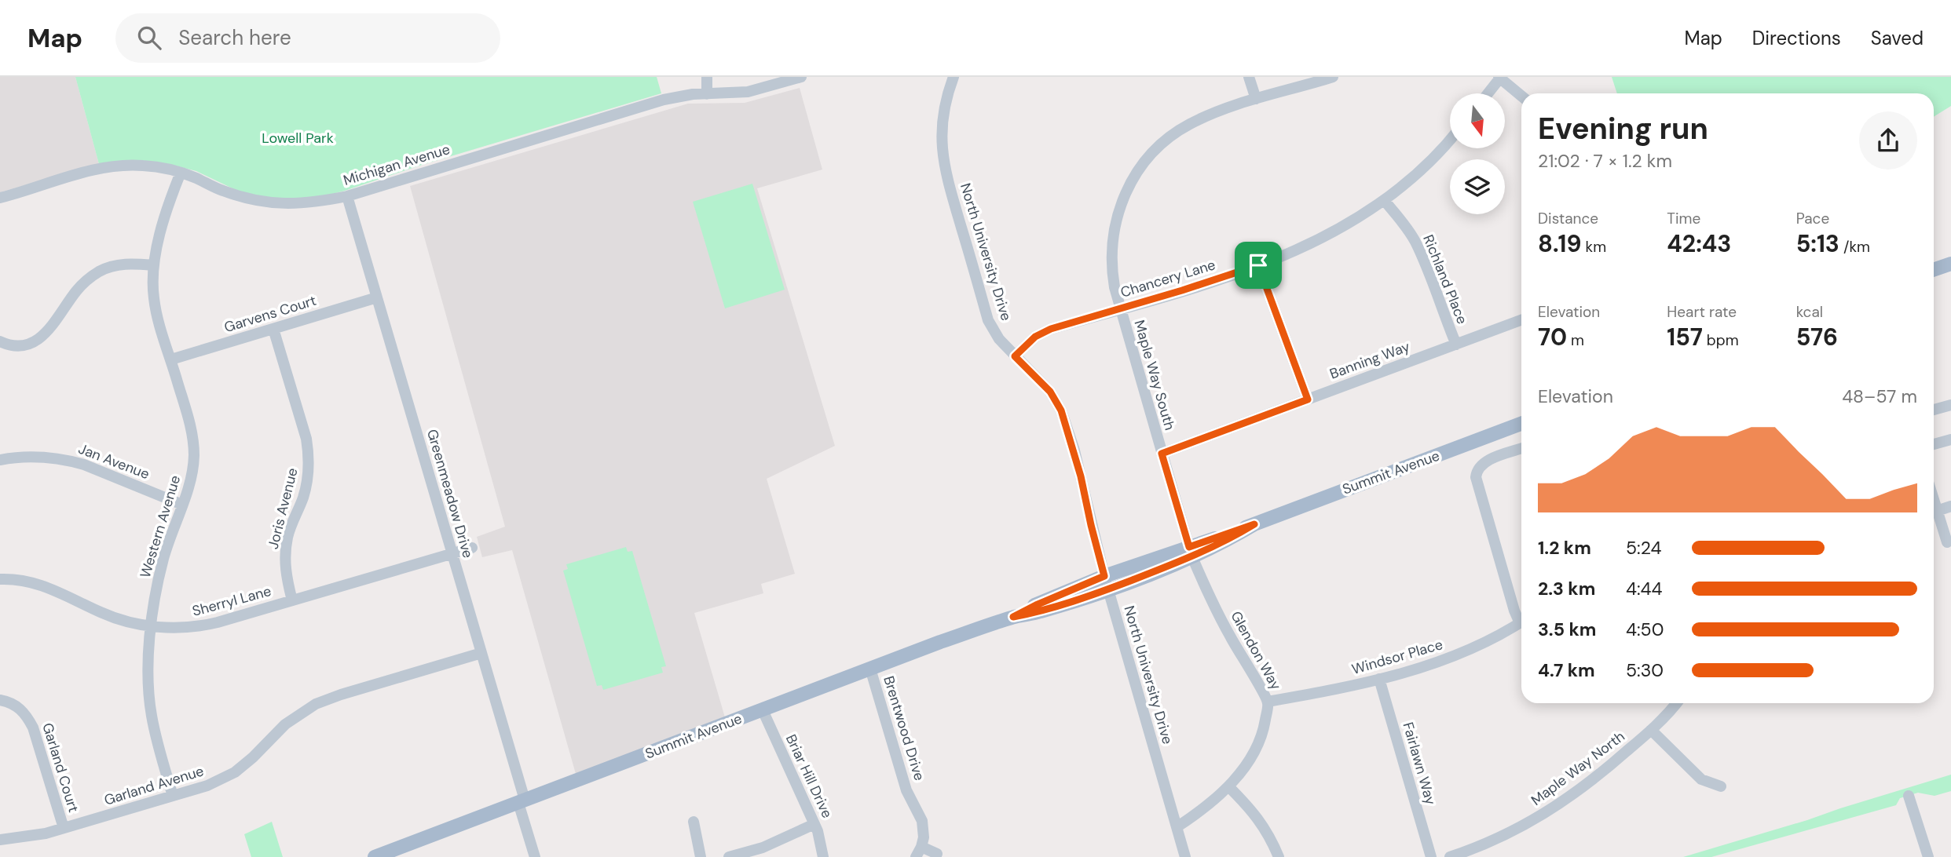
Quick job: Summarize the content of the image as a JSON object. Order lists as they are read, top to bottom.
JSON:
{
  "streets": {
    "main road": ["Summit Avenue"],
    "street": [
      "Michigan Avenue",
      "North University Drive",
      "Chancery Lane",
      "Richland Place",
      "Garvens Court",
      "Banning Way",
      "Maple Way South",
      "Jan Avenue",
      "Greenmeadow Drive",
      "Joris Avenue",
      "Western Avenue",
      "Sherryl Lane",
      "Glendon Way",
      "Windsor Place",
      "Brentwood Drive",
      "Fairlawn Way",
      "Garland Court",
      "Maple Way North",
      "Briar Hill Drive",
      "Garland Avenue"
    ]
  },
  "crossings": [
    ["Michigan Avenue", "Greenmeadow Drive"],
    ["Michigan Avenue", "Western Avenue"],
    ["North University Drive", "Chancery Lane"],
    ["North University Drive", "Summit Avenue"],
    ["North University Drive", "Glendon Way"],
    ["Chancery Lane", "Richland Place"],
    ["Chancery Lane", "Maple Way South"],
    ["Richland Place", "Banning Way"],
    ["Garvens Court", "Greenmeadow Drive"],
    ["Garvens Court", "Joris Avenue"],
    ["Garvens Court", "Western Avenue"],
    ["Banning Way", "Maple Way South"],
    ["Maple Way South", "Summit Avenue"],
    ["Maple Way South", "Glendon Way"],
    ["Jan Avenue", "Western Avenue"],
    ["Summit Avenue", "Greenmeadow Drive"],
    ["Summit Avenue", "Glendon Way"],
    ["Summit Avenue", "Brentwood Drive"],
    ["Summit Avenue", "Briar Hill Drive"],
    ["Greenmeadow Drive", "Sherryl Lane"],
    ["Greenmeadow Drive", "Garland Avenue"],
    ["Joris Avenue", "Sherryl Lane"],
    ["Western Avenue", "Sherryl Lane"],
    ["Western Avenue", "Garland Avenue"],
    ["Glendon Way", "Windsor Place"],
    ["Windsor Place", "Fairlawn Way"],
    ["Garland Court", "Garland Avenue"]
  ],
  "parks": ["Lowell Park"],
  "north": "bottom",
  "page": {
    "header": "Map",
    "search": "Search here",
    "nav": ["Map", "Directions", "Saved"],
    "heading": ["Evening run", "21:02 · 7 × 1.2 km"],
    "stats": [
      ["Distance", "8.19 km"],
      ["Time", "42:43"],
      ["Pace", "5:13 /km"],
      ["Elevation", "70 m"],
      ["Heart rate", "157 bpm"],
      ["kcal", "576"]
    ],
    "chart": ["Elevation", "48–57 m"],
    "list": [
      {
        "name": "1.2 km",
        "note": "5:24"
      },
      {
        "name": "2.3 km",
        "note": "4:44"
      },
      {
        "name": "3.5 km",
        "note": "4:50"
      },
      {
        "name": "4.7 km",
        "note": "5:30"
      }
    ]
  }
}
